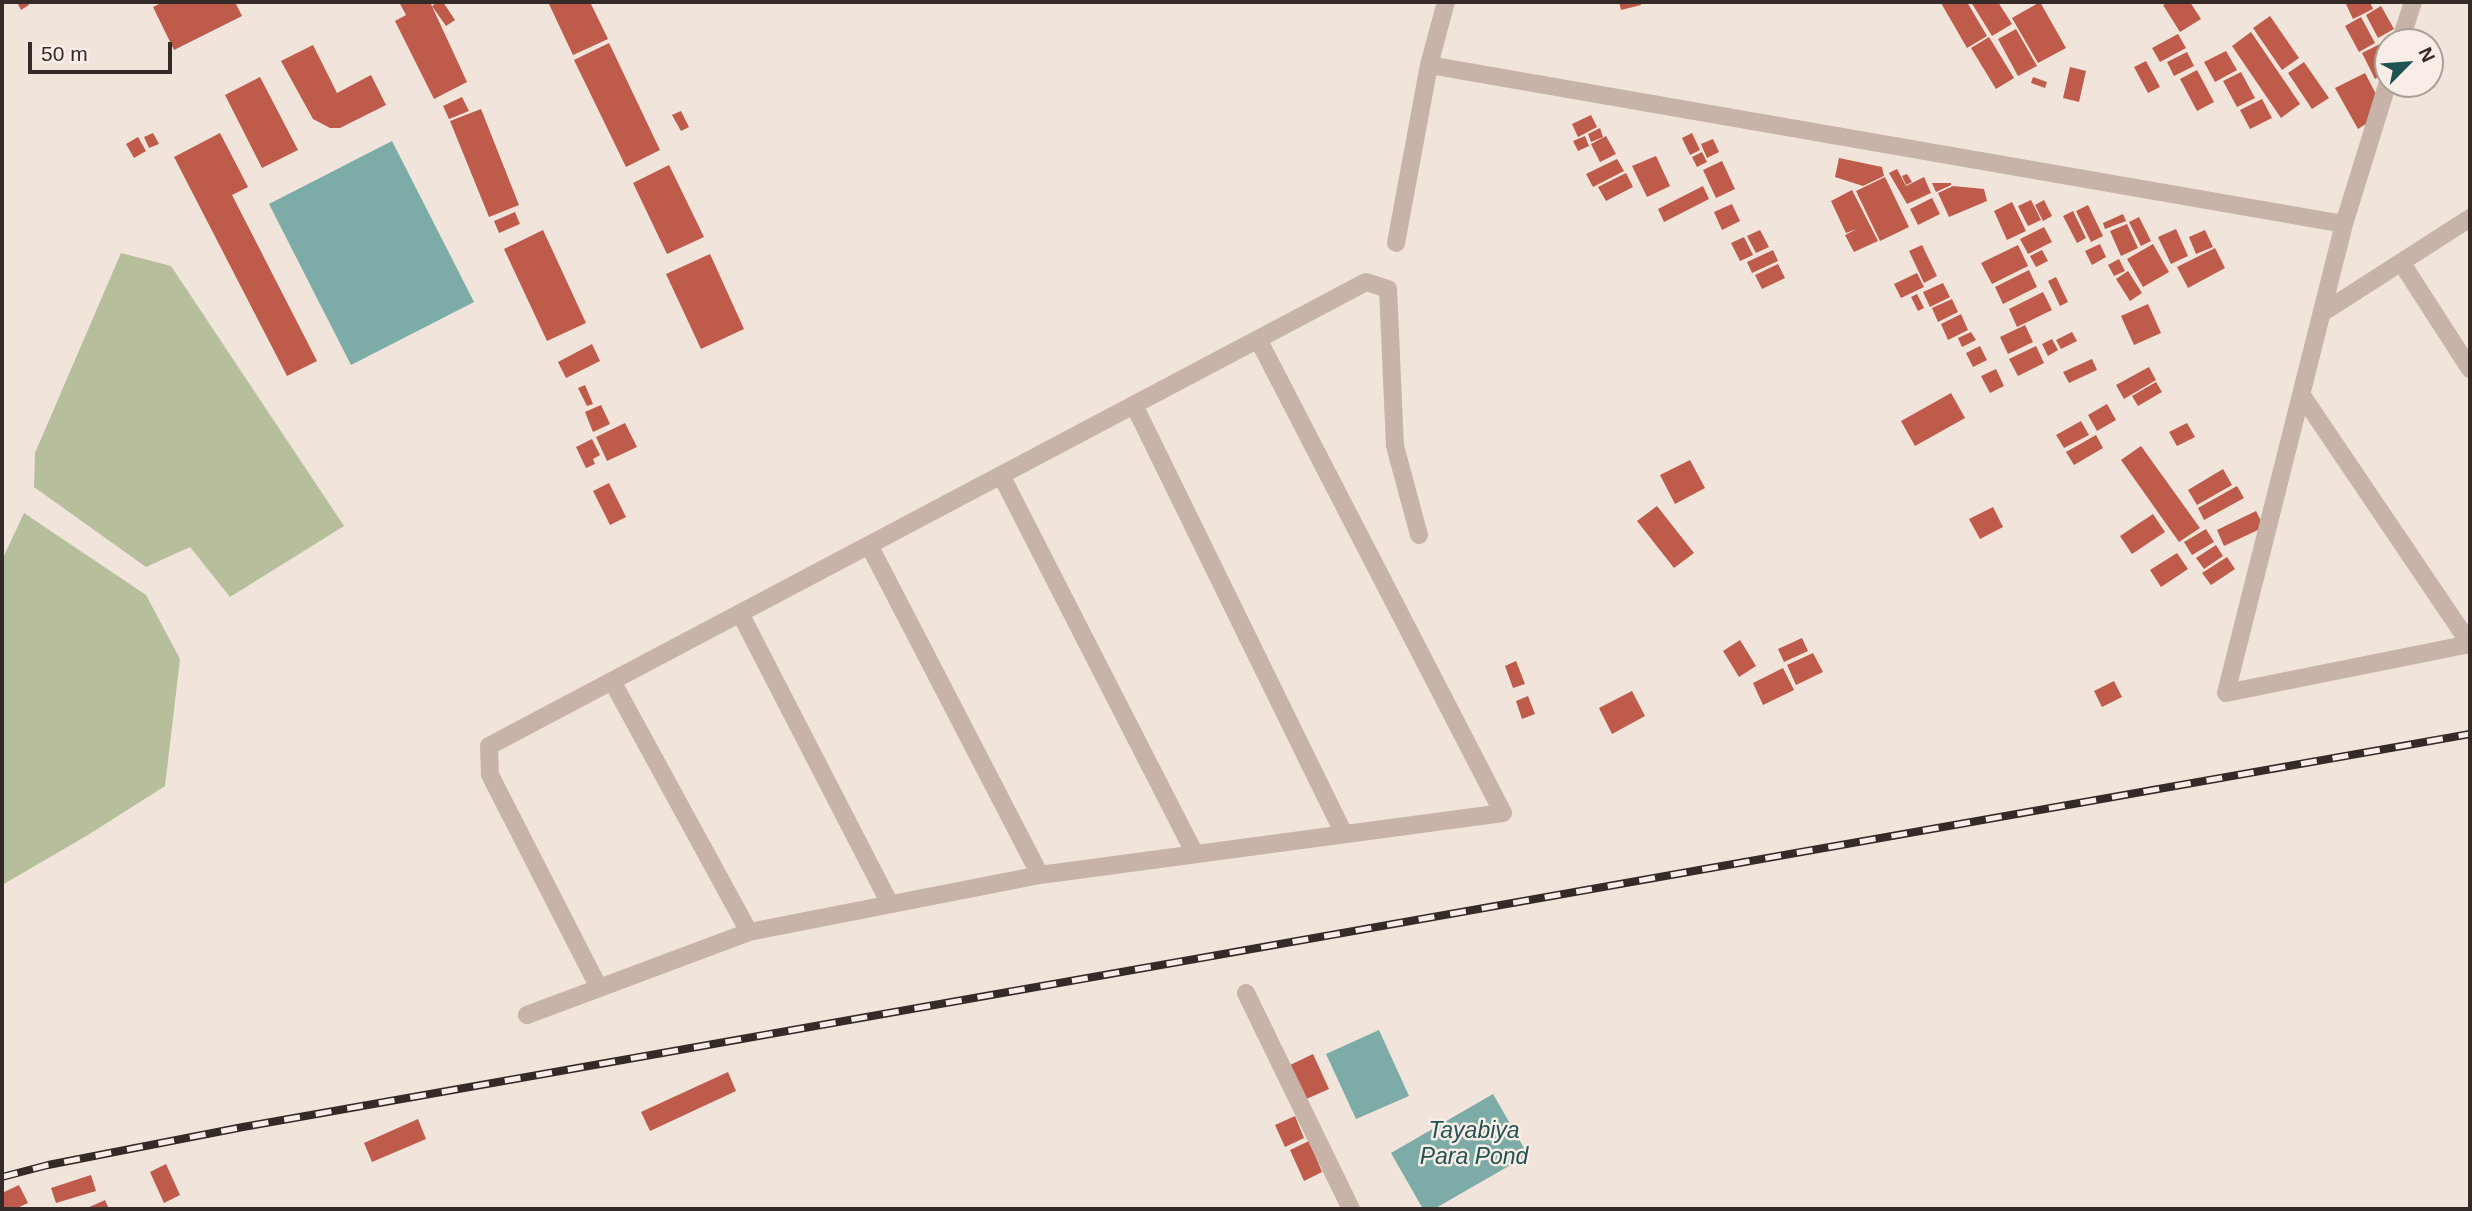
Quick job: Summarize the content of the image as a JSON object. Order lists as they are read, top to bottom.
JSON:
{
  "water": ["Tayabiya Para Pond"],
  "scale_bar": "50 m",
  "north": "top right"
}
